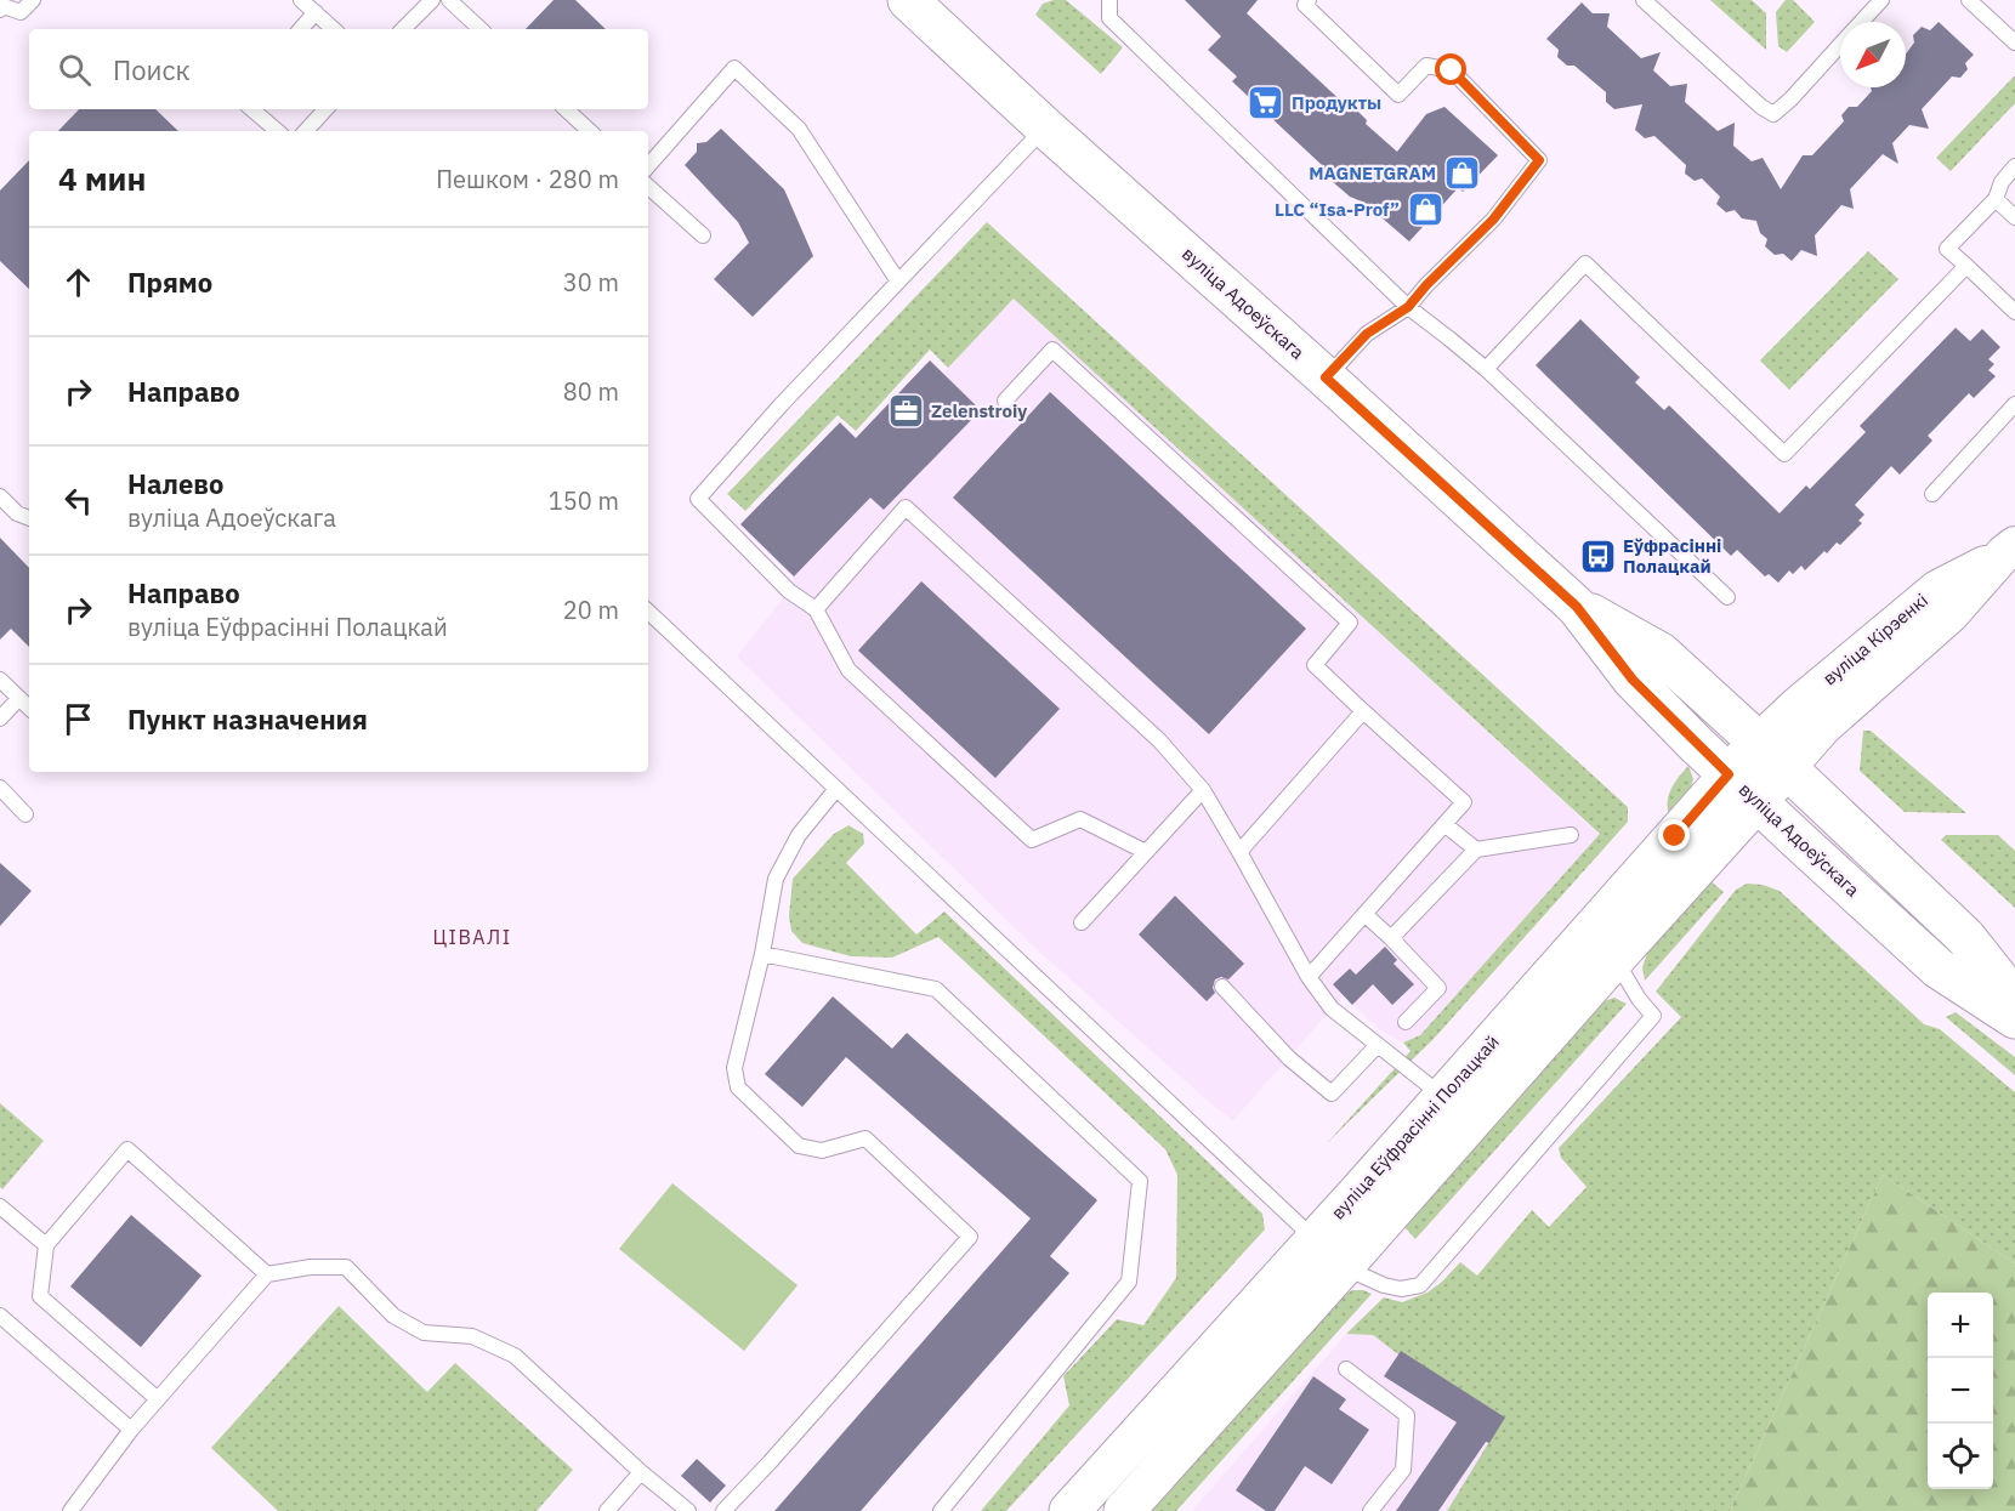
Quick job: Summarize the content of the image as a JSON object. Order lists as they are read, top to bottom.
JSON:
{
  "streets": {
    "main road": ["вуліца Адоеўскага", "вуліца Еўфрасінні Полацкай"],
    "street": ["вуліца Кірэенкі"]
  },
  "crossings": [
    ["вуліца Адоеўскага", "вуліца Кірэенкі"],
    ["вуліца Адоеўскага", "вуліца Еўфрасінні Полацкай"],
    ["вуліца Кірэенкі", "вуліца Еўфрасінні Полацкай"]
  ],
  "districts": ["ЦІВАЛІ"],
  "places": {
    "supermarket": ["Продукты"],
    "shop": ["MAGNETGRAM", "LLC “Isa-Prof”"],
    "office": ["Zelenstroiy"],
    "bus stop": ["Еўфрасінні Полацкай"]
  },
  "north": "bottom left",
  "page": {
    "search": "Поиск",
    "heading": ["4 мин", "Пешком · 280 m"],
    "list": [
      ["Прямо", "30 m"],
      ["Направо", "80 m"],
      ["Налево", "вуліца Адоеўскага", "150 m"],
      ["Направо", "вуліца Еўфрасінні Полацкай", "20 m"],
      "Пункт назначения"
    ],
    "map_buttons": ["+", "−"]
  }
}
